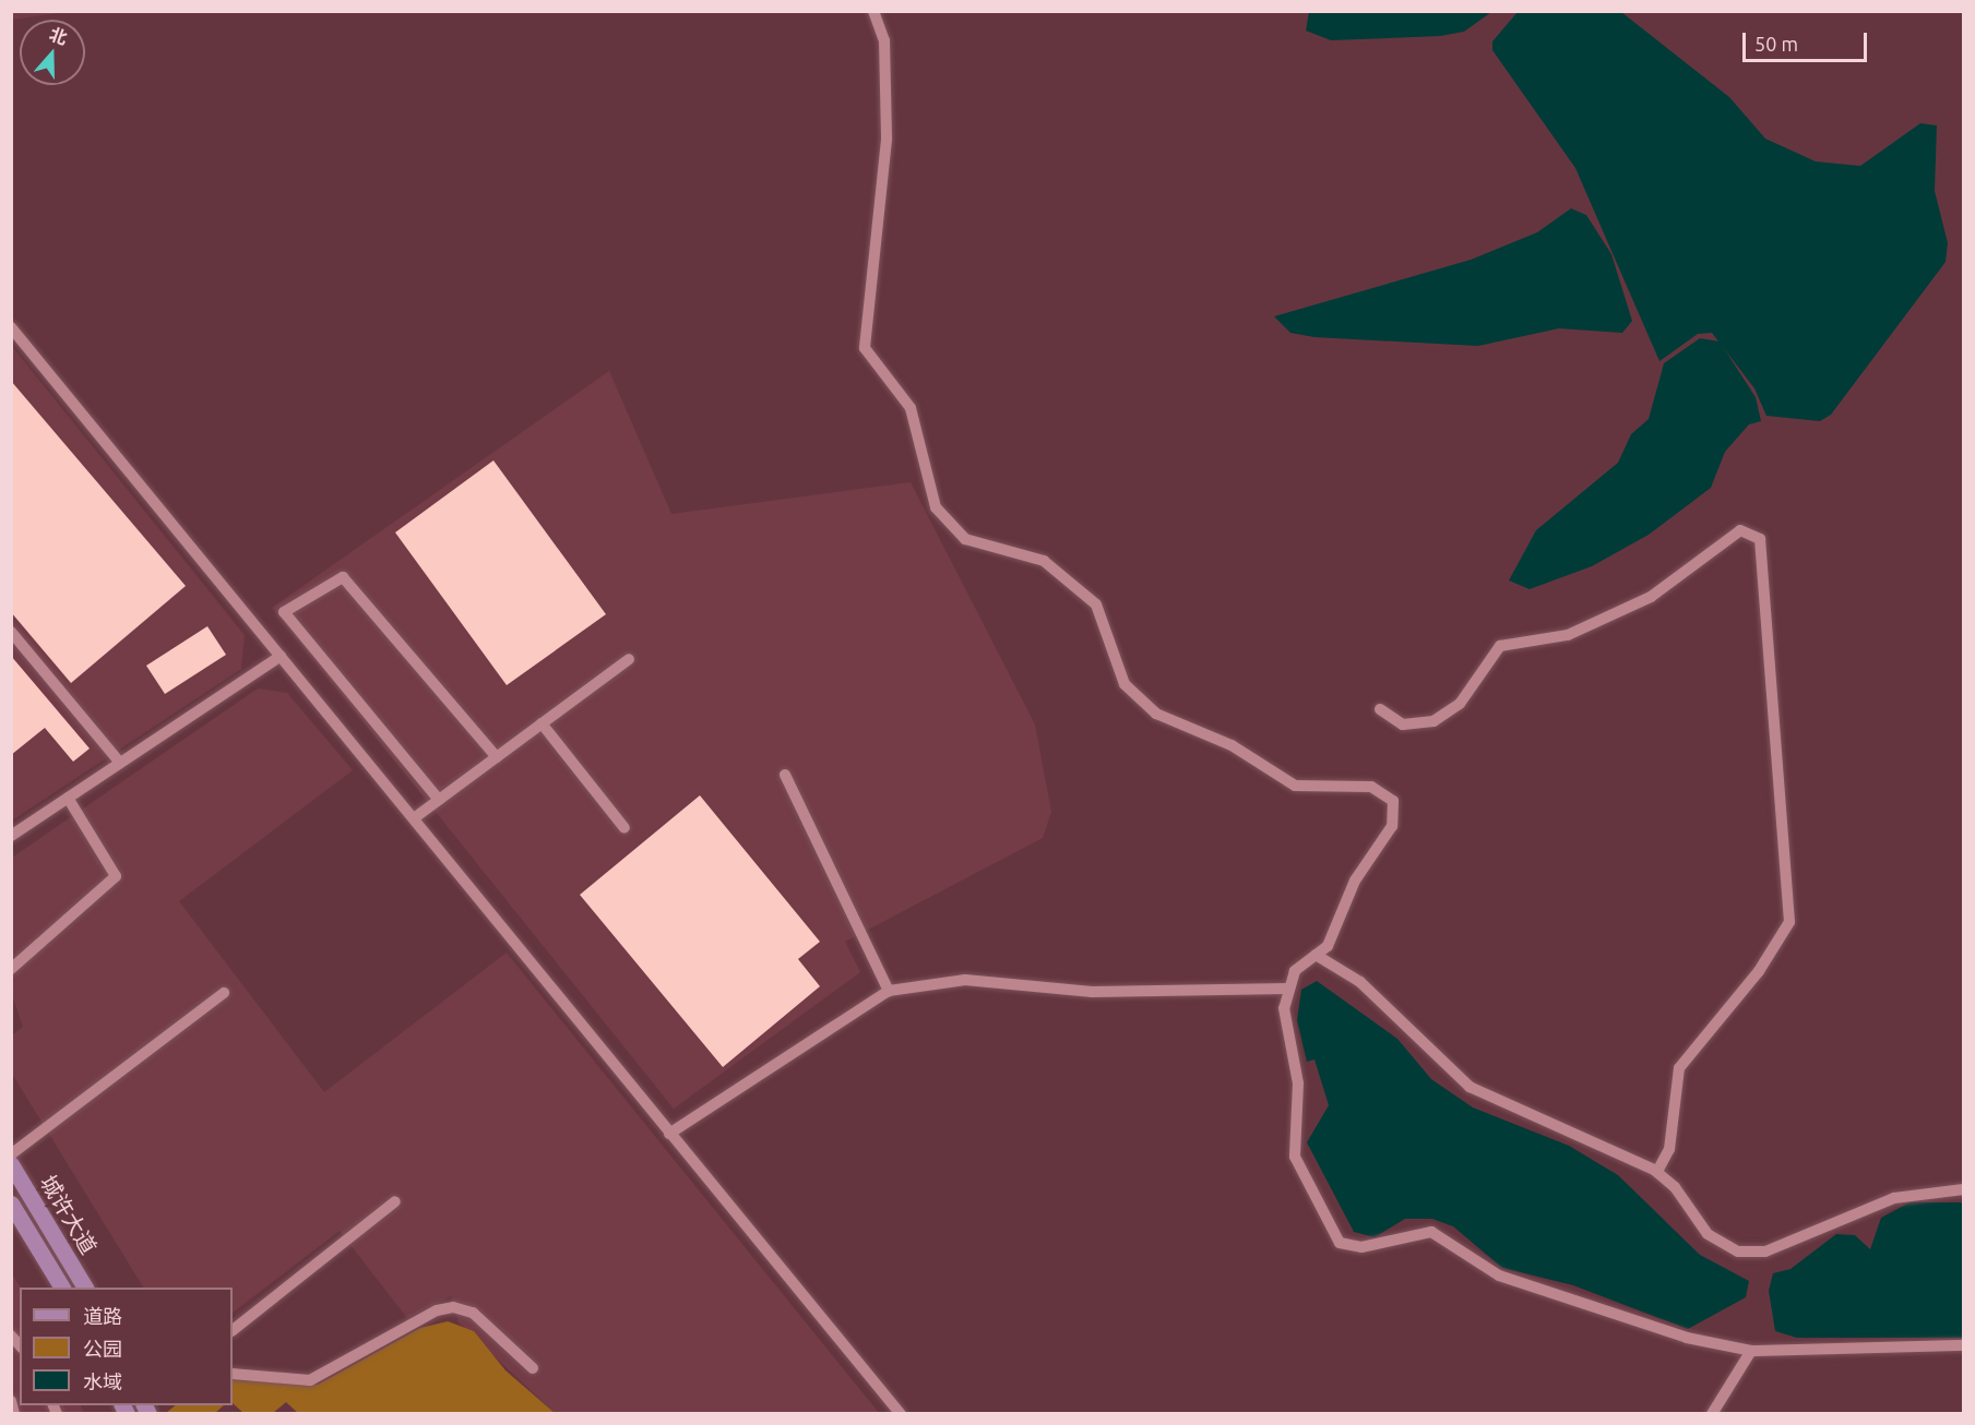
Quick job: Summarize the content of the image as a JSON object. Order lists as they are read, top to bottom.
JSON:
{
  "streets": {
    "main road": ["城许大道"]
  },
  "legend": ["道路", "公园", "水域"],
  "scale_bar": "50 m",
  "north": "top"
}
